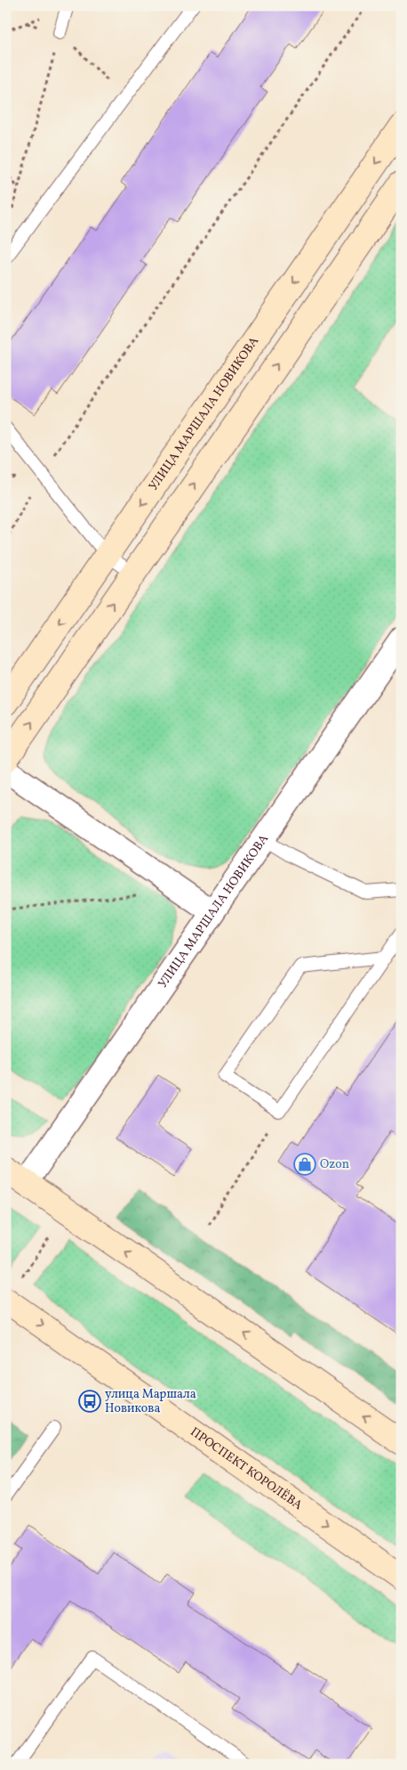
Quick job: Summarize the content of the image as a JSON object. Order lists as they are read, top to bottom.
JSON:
{
  "streets": {
    "street": ["УЛИЦА МАРШАЛА НОВИКОВА", "ПРОСПЕКТ КОРОЛЁВА"]
  },
  "places": {
    "shop": ["Ozon"],
    "bus stop": ["улица Маршала Новикова"]
  }
}
